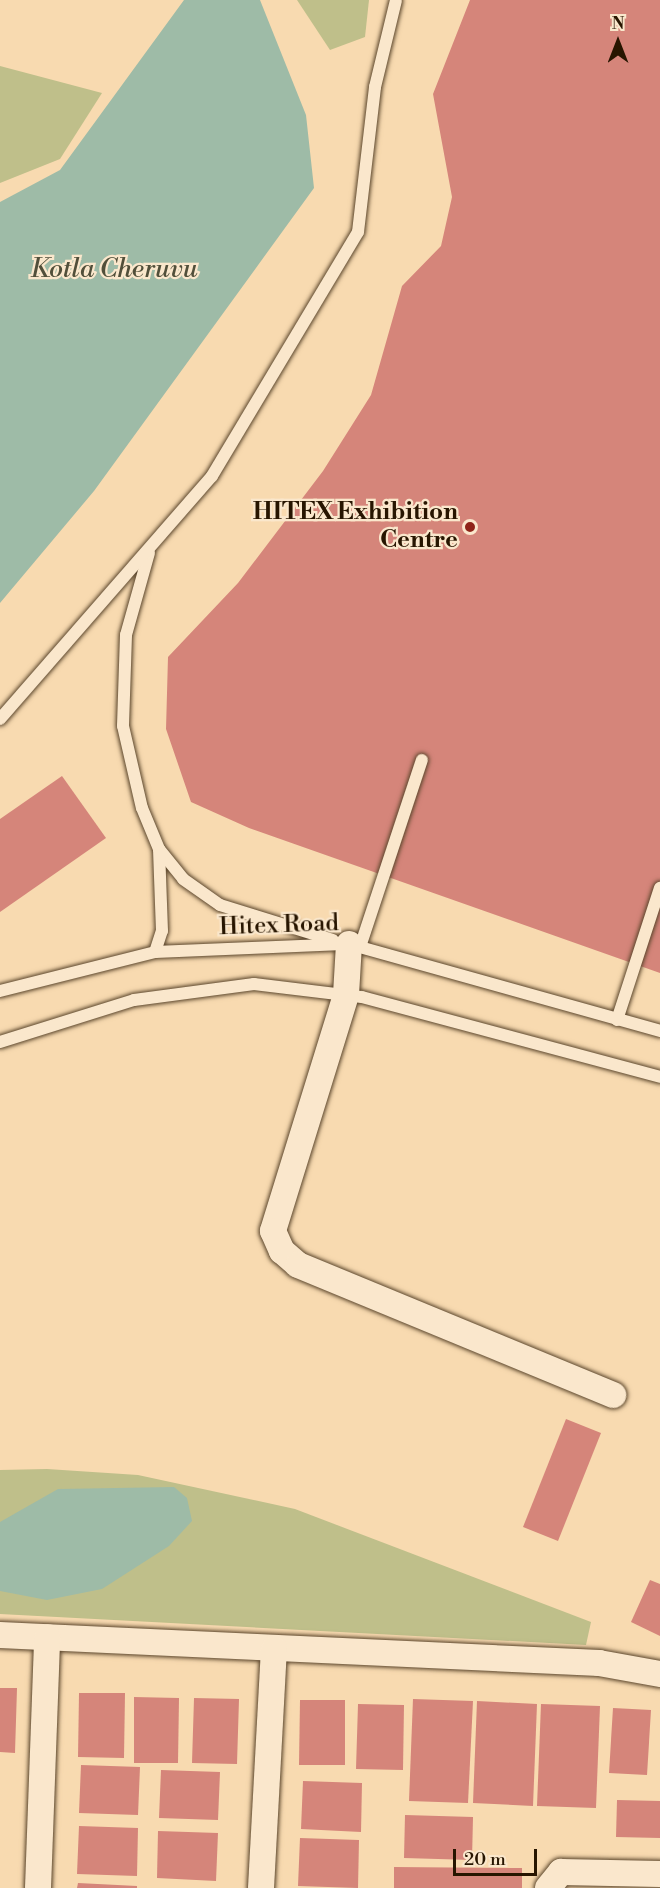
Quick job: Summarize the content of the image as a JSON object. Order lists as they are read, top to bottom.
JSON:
{
  "streets": {
    "lane": ["Hitex Road"]
  },
  "water": ["Kotla Cheruvu"],
  "places": ["HITEX Exhibition Centre"],
  "scale_bar": "20 m",
  "north": "top"
}
